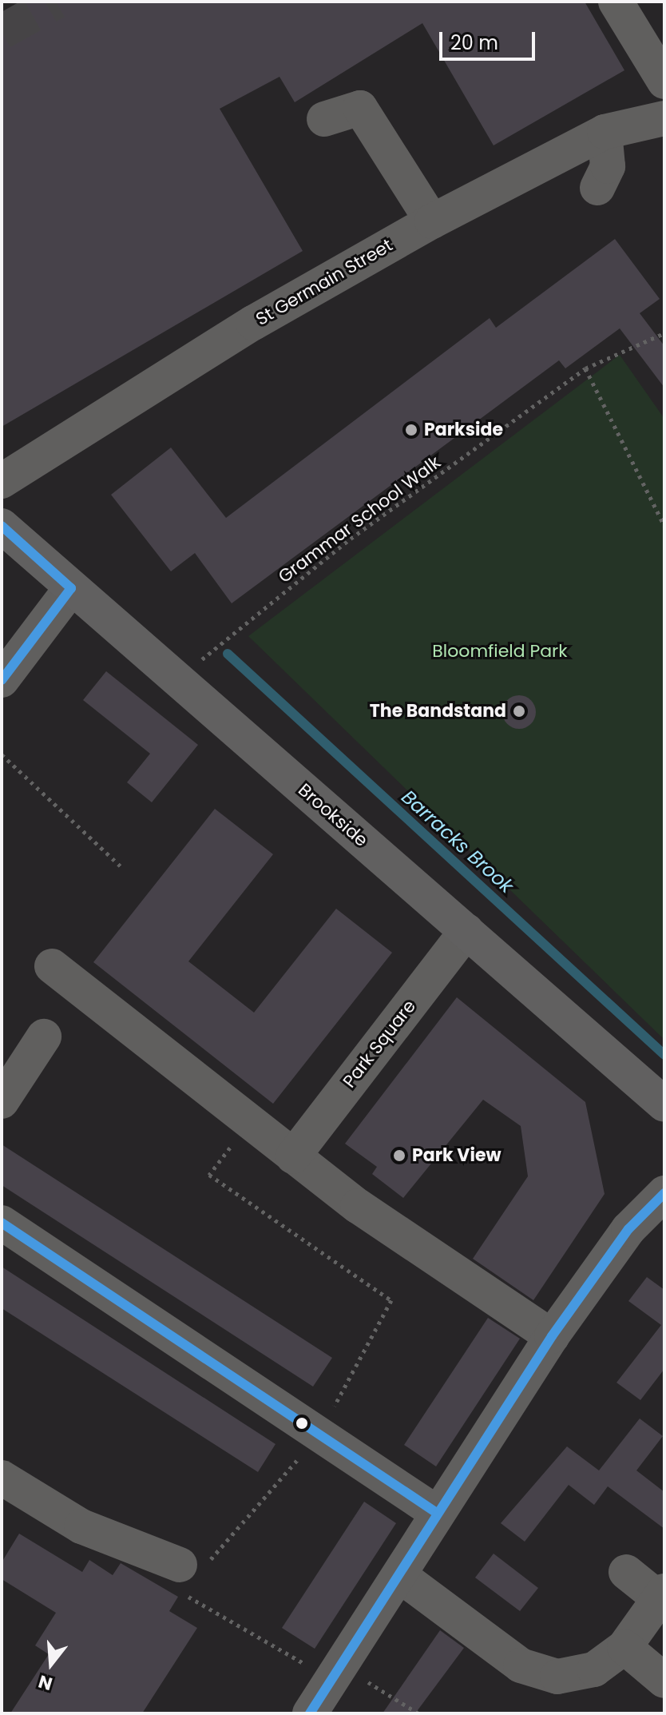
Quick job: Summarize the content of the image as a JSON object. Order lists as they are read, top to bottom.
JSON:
{
  "streets": {
    "main road": ["Brookside"],
    "street": ["St Germain Street", "Park Square"],
    "path": ["Grammar School Walk"]
  },
  "crossings": [
    ["Grammar School Walk", "Brookside"],
    ["Brookside", "Park Square"]
  ],
  "water": ["Barracks Brook"],
  "parks": ["Bloomfield Park"],
  "places": ["Parkside", "The Bandstand", "Park View"],
  "scale_bar": "20 m",
  "north": "bottom"
}
